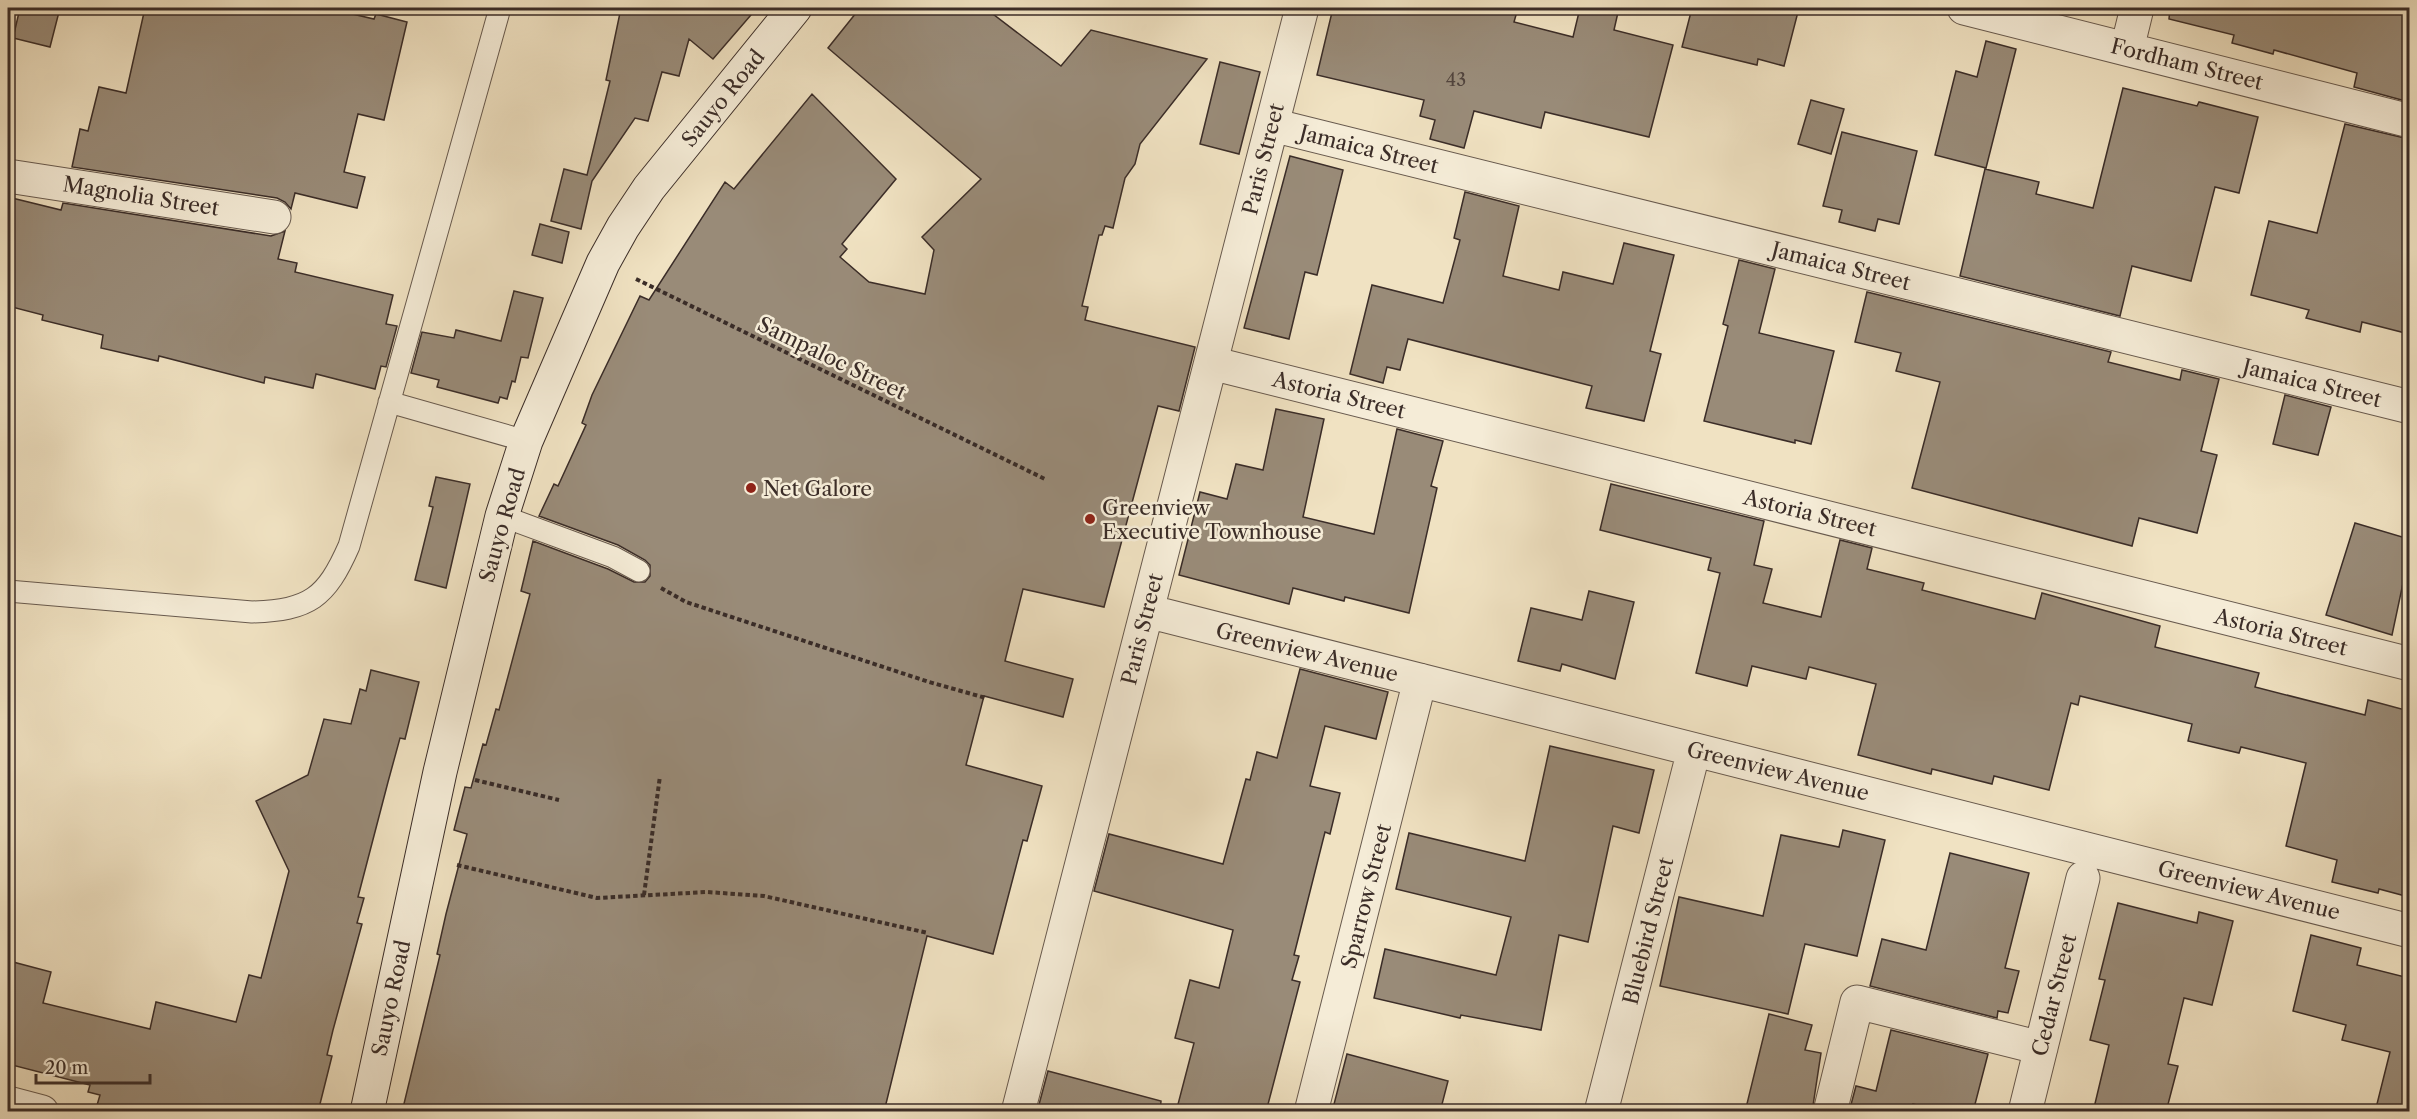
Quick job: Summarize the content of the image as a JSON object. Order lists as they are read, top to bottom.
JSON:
{
  "streets": {
    "street": [
      "Fordham Street",
      "Sauyo Road",
      "Jamaica Street",
      "Paris Street",
      "Magnolia Street",
      "Astoria Street",
      "Greenview Avenue",
      "Sparrow Street",
      "Bluebird Street",
      "Cedar Street"
    ],
    "path": ["Sampaloc Street"]
  },
  "crossings": [
    ["Sauyo Road", "Sampaloc Street"],
    ["Jamaica Street", "Paris Street"],
    ["Paris Street", "Astoria Street"],
    ["Paris Street", "Greenview Avenue"],
    ["Greenview Avenue", "Sparrow Street"],
    ["Greenview Avenue", "Bluebird Street"]
  ],
  "places": ["Net Galore", "Greenview Executive Townhouse"],
  "house_numbers": ["43"],
  "scale_bar": "20 m"
}
